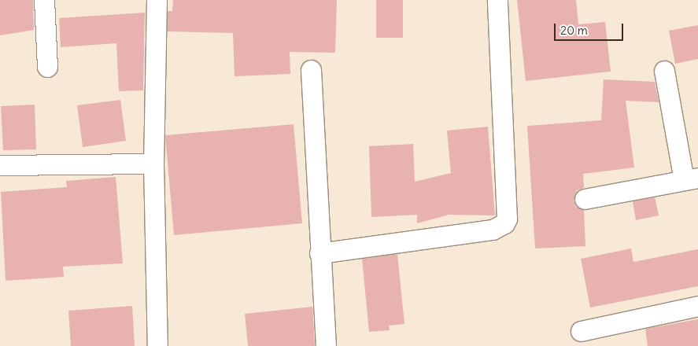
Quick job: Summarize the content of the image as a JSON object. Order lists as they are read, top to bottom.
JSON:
{
  "scale_bar": "20 m"
}
